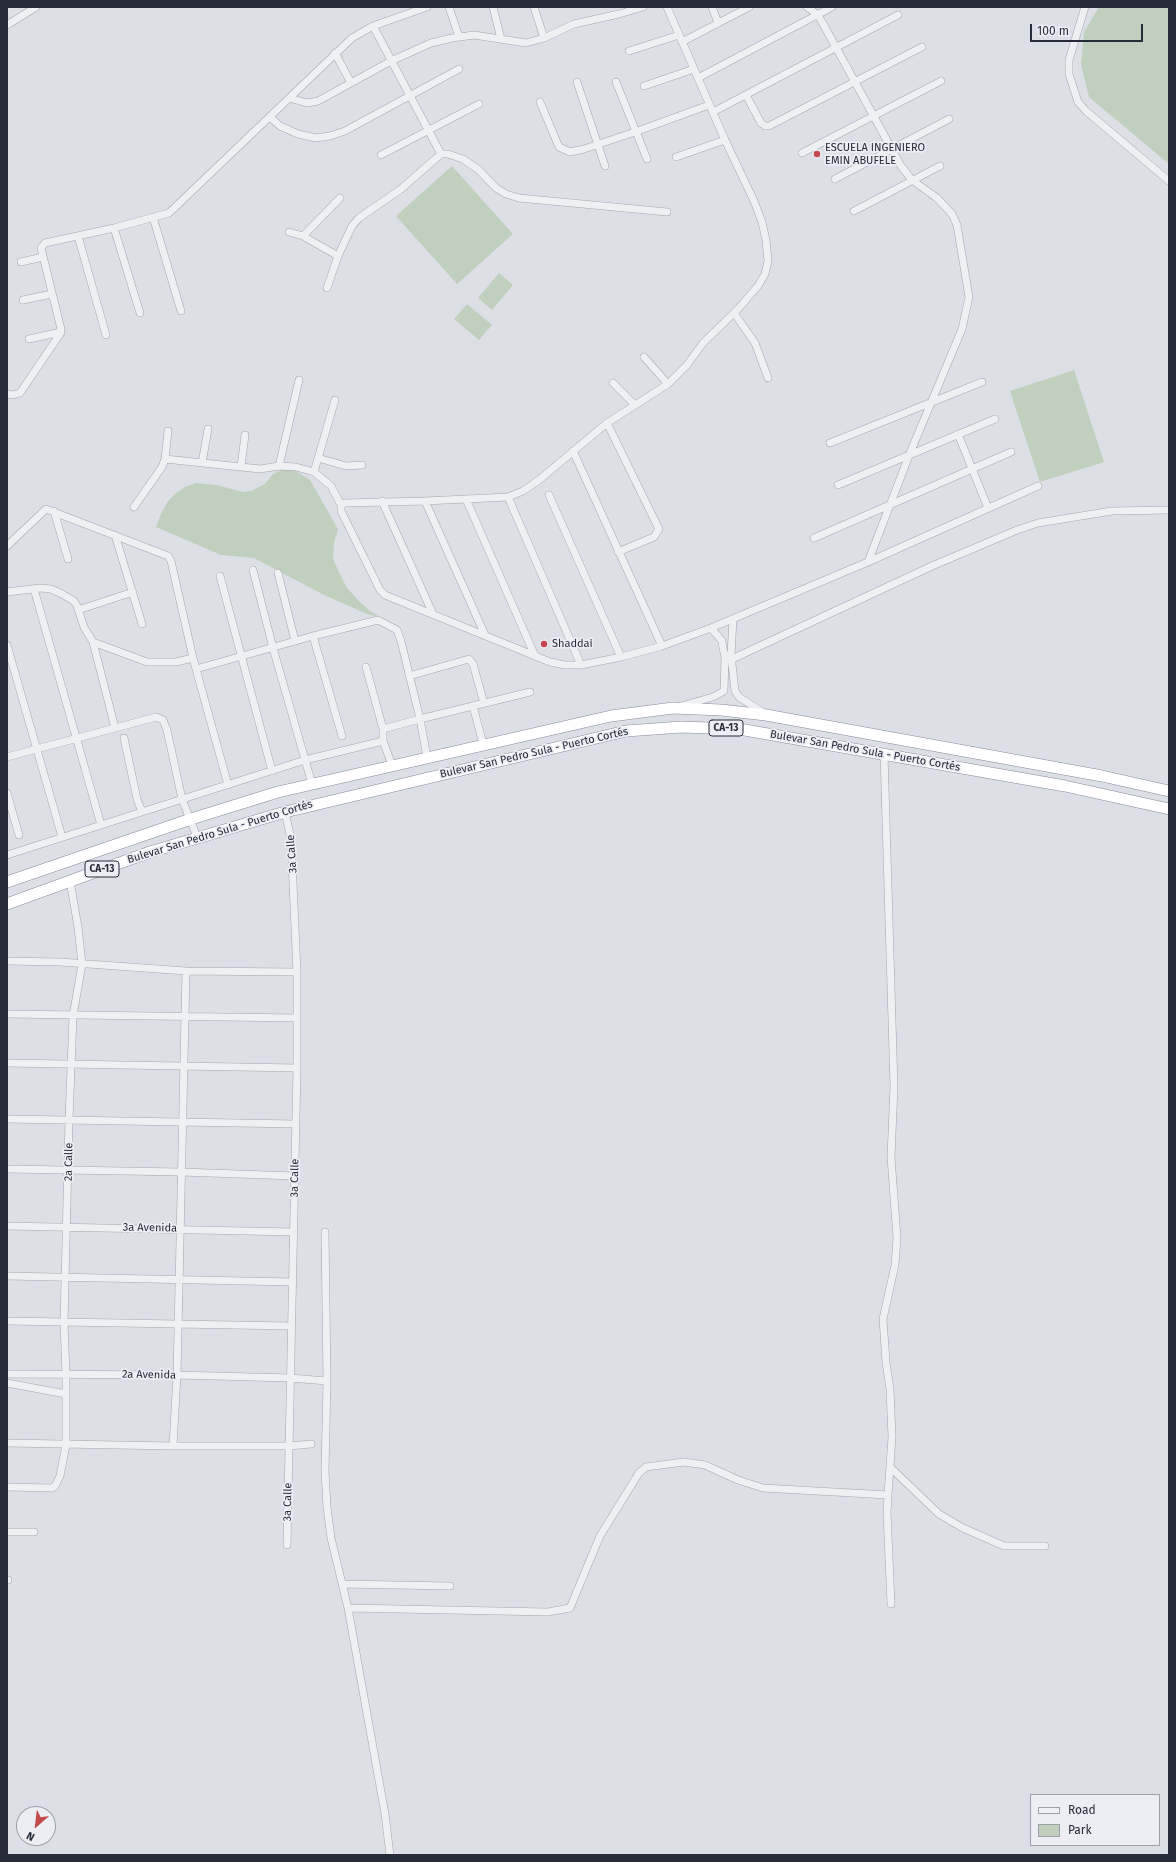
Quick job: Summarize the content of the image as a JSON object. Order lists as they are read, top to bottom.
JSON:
{
  "streets": {
    "highway": ["CA-13", "Bulevar San Pedro Sula - Puerto Cortés"],
    "street": [
      "3a Calle",
      "2a Calle",
      "3a Avenida",
      "2a Avenida"
    ]
  },
  "crossings": [
    ["Bulevar San Pedro Sula - Puerto Cortés", "3a Calle"],
    ["Bulevar San Pedro Sula - Puerto Cortés", "2a Calle"],
    ["3a Calle", "3a Avenida"],
    ["3a Calle", "2a Avenida"],
    ["2a Calle", "3a Avenida"],
    ["2a Calle", "2a Avenida"]
  ],
  "places": ["ESCUELA INGENIERO EMIN ABUFELE", "Shaddai"],
  "legend": ["Road", "Park"],
  "scale_bar": "100 m",
  "north": "bottom left"
}
